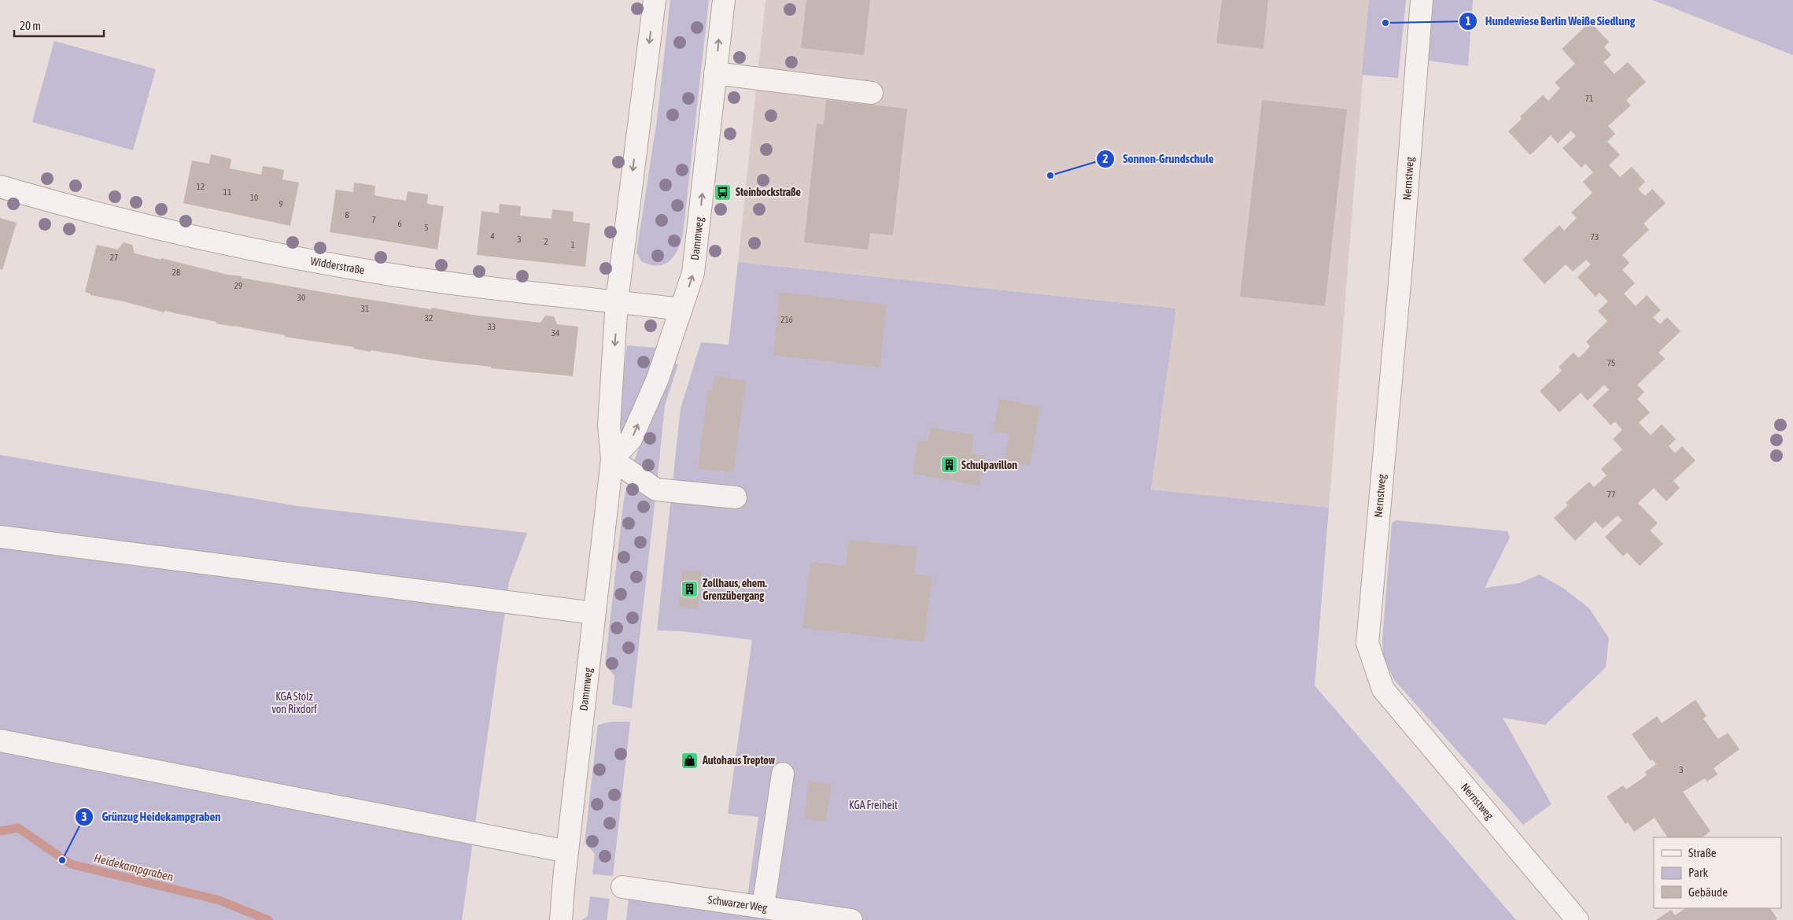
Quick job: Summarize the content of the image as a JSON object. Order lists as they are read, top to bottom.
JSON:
{
  "streets": {
    "street": [
      "Nernstweg",
      "Dammweg",
      "Widderstraße",
      "Schwarzer Weg"
    ]
  },
  "crossings": [
    ["Dammweg", "Widderstraße"]
  ],
  "water": ["Heidekampgraben"],
  "parks": ["KGA Stolz von Rixdorf", "KGA Freiheit"],
  "places": {
    "other": ["Hundewiese Berlin Weiße Siedlung", "Sonnen-Grundschule", "Grünzug Heidekampgraben"],
    "bus stop": ["Steinbockstraße"],
    "building": ["Schulpavillon", "Zollhaus, ehem. Grenzübergang"],
    "shop": ["Autohaus Treptow"]
  },
  "house_numbers": [
    "71",
    "12",
    "11",
    "10",
    "9",
    "8",
    "7",
    "6",
    "5",
    "4",
    "73",
    "3",
    "2",
    "1",
    "27",
    "28",
    "29",
    "30",
    "31",
    "32",
    "216",
    "33",
    "34",
    "75",
    "77",
    "3"
  ],
  "legend": ["Straße", "Park", "Gebäude"],
  "scale_bar": "20 m"
}
